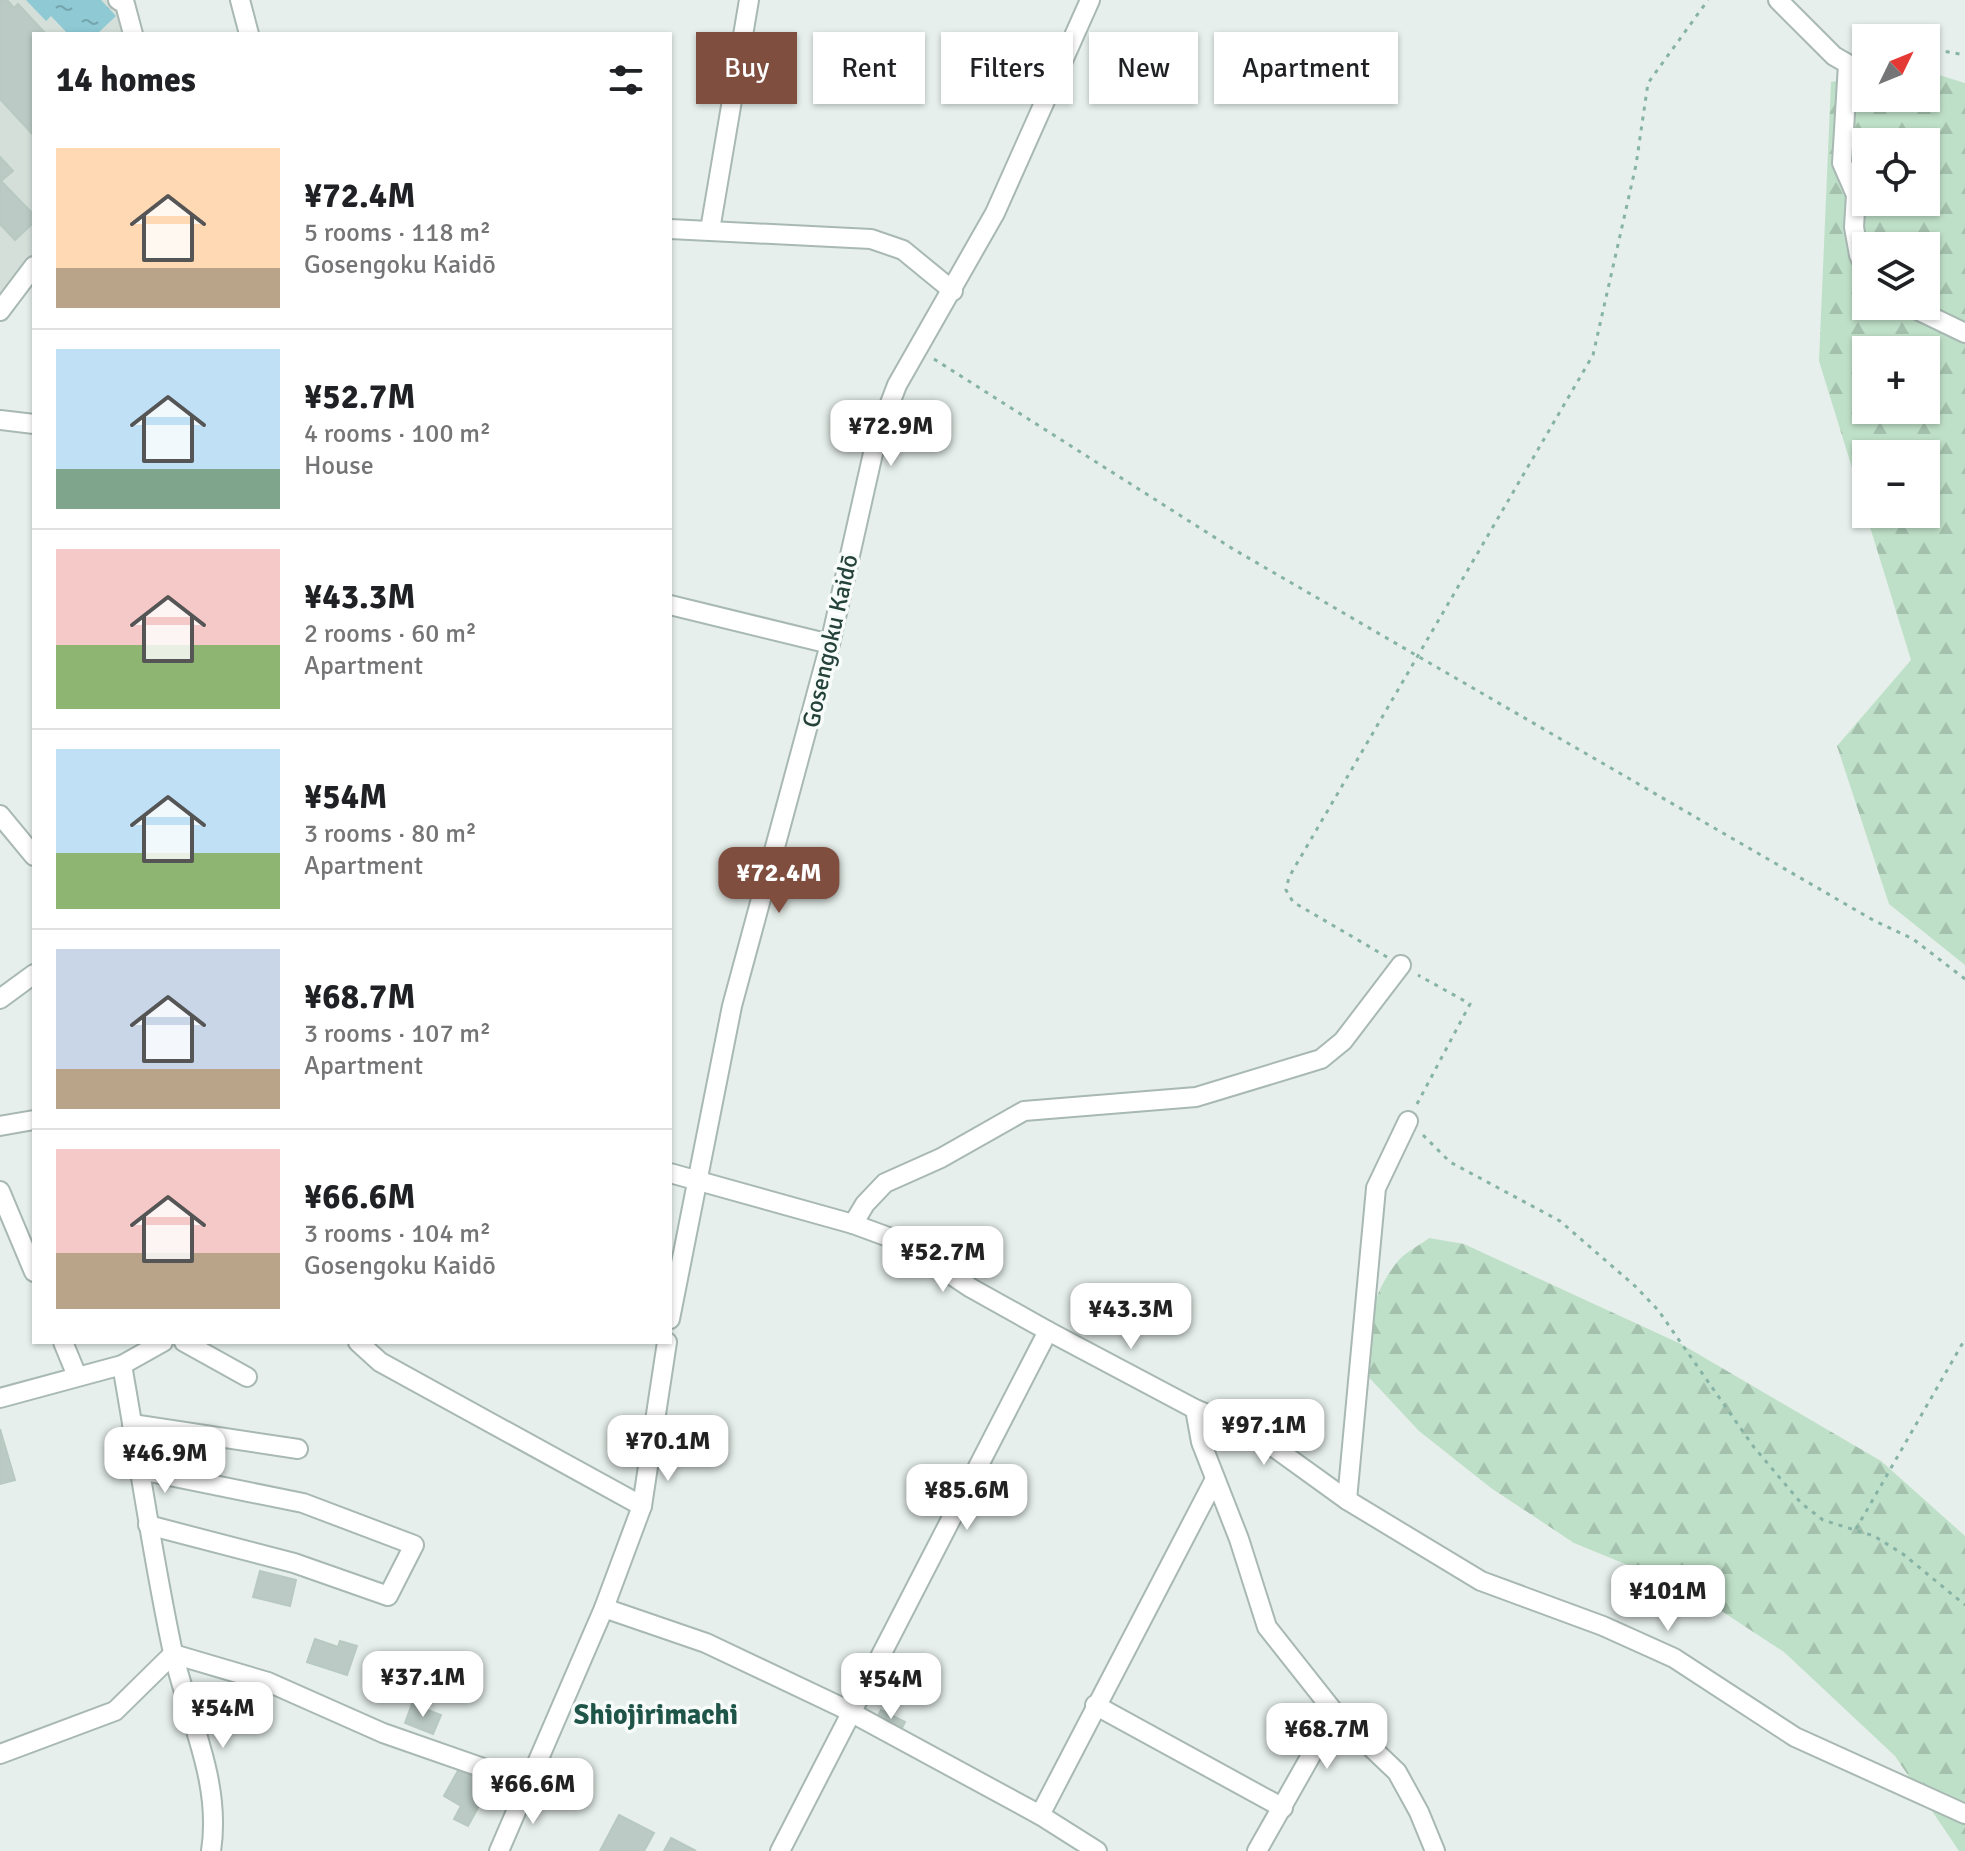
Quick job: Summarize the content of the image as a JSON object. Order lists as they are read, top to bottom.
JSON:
{
  "streets": {
    "street": ["Gosengoku Kaidō"]
  },
  "districts": ["Shiojirimachi"],
  "north": "top right",
  "page": {
    "map_buttons": ["+", "−"],
    "chip": [
      "Buy",
      "Rent",
      "Filters",
      "New",
      "Apartment"
    ],
    "heading": "14 homes",
    "list": [
      {
        "name": "¥72.4M",
        "note": "5 rooms · 118 m² · Gosengoku Kaidō"
      },
      {
        "name": "¥52.7M",
        "note": "4 rooms · 100 m² · House"
      },
      {
        "name": "¥43.3M",
        "note": "2 rooms · 60 m² · Apartment"
      },
      {
        "name": "¥54M",
        "note": "3 rooms · 80 m² · Apartment"
      },
      {
        "name": "¥68.7M",
        "note": "3 rooms · 107 m² · Apartment"
      },
      {
        "name": "¥66.6M",
        "note": "3 rooms · 104 m² · Gosengoku Kaidō"
      }
    ],
    "price": [
      "¥72.9M",
      "¥72.4M",
      "¥52.7M",
      "¥43.3M",
      "¥97.1M",
      "¥70.1M",
      "¥46.9M",
      "¥85.6M",
      "¥101M",
      "¥37.1M",
      "¥54M",
      "¥54M",
      "¥68.7M",
      "¥66.6M"
    ]
  }
}
